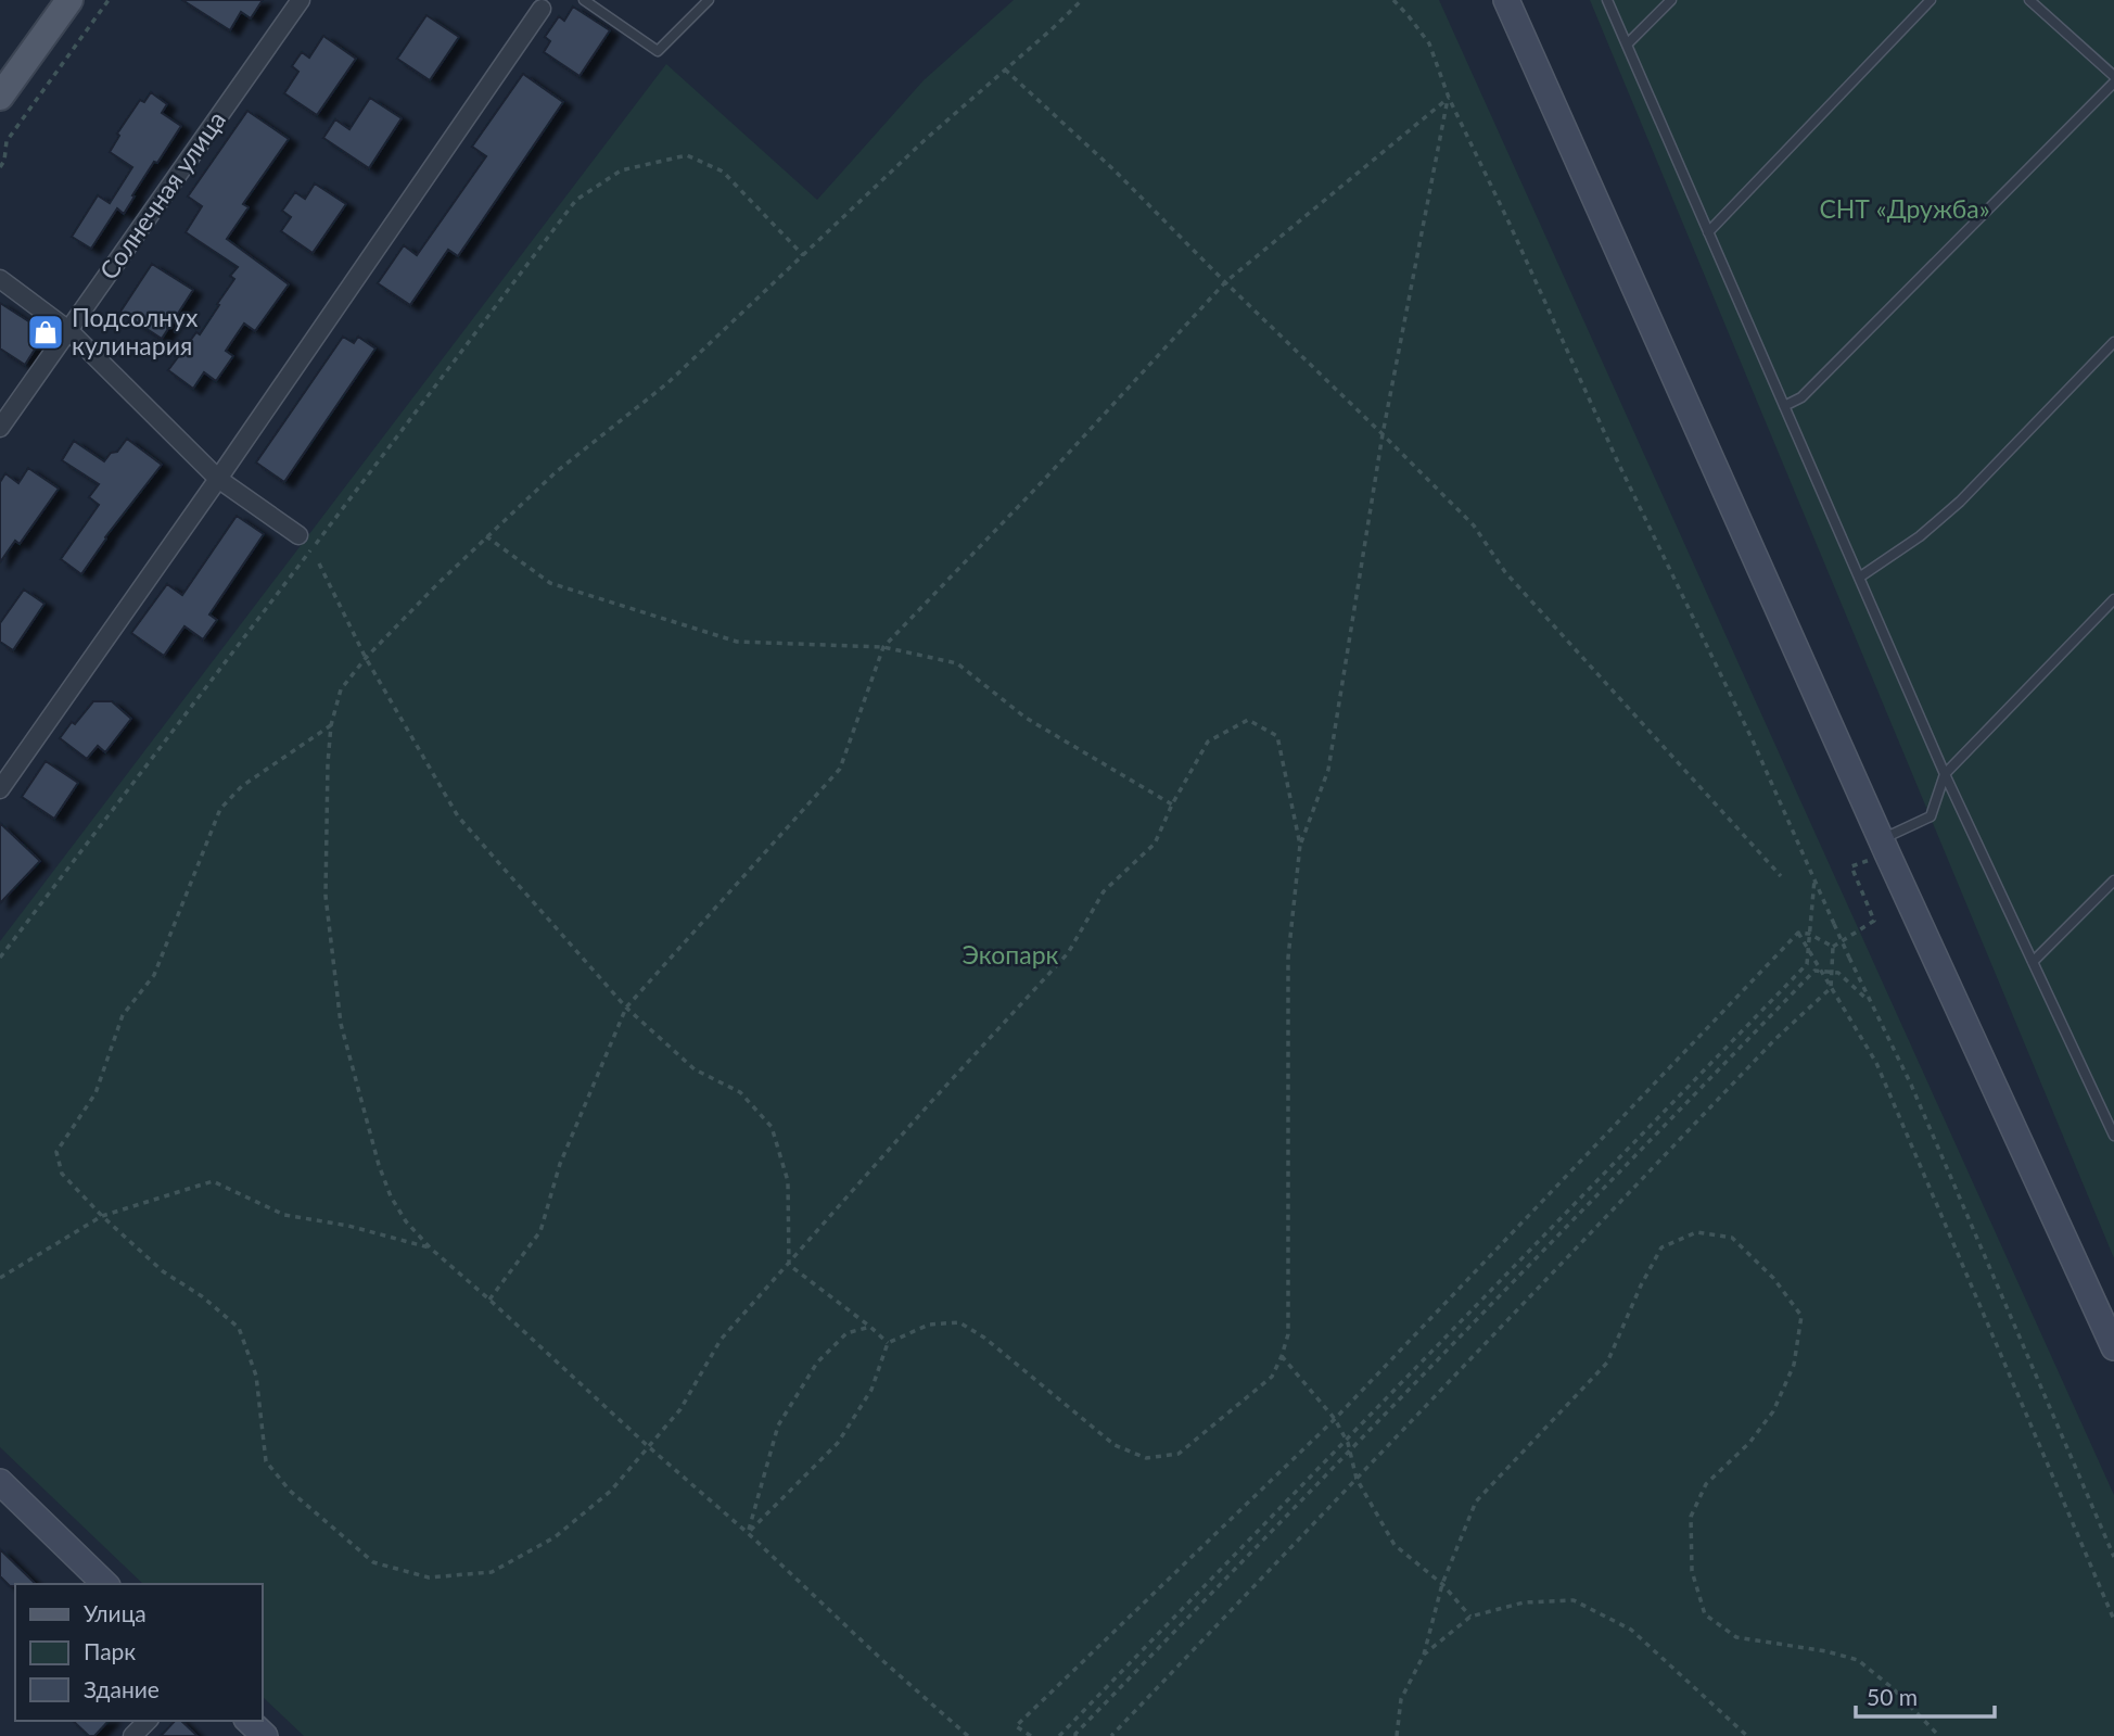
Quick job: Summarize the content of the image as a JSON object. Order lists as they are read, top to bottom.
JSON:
{
  "streets": {
    "street": ["Солнечная улица"]
  },
  "parks": ["СНТ «Дружба»", "Экопарк"],
  "places": {
    "shop": ["Подсолнух кулинария"]
  },
  "legend": ["Улица", "Парк", "Здание"],
  "scale_bar": "50 m"
}
